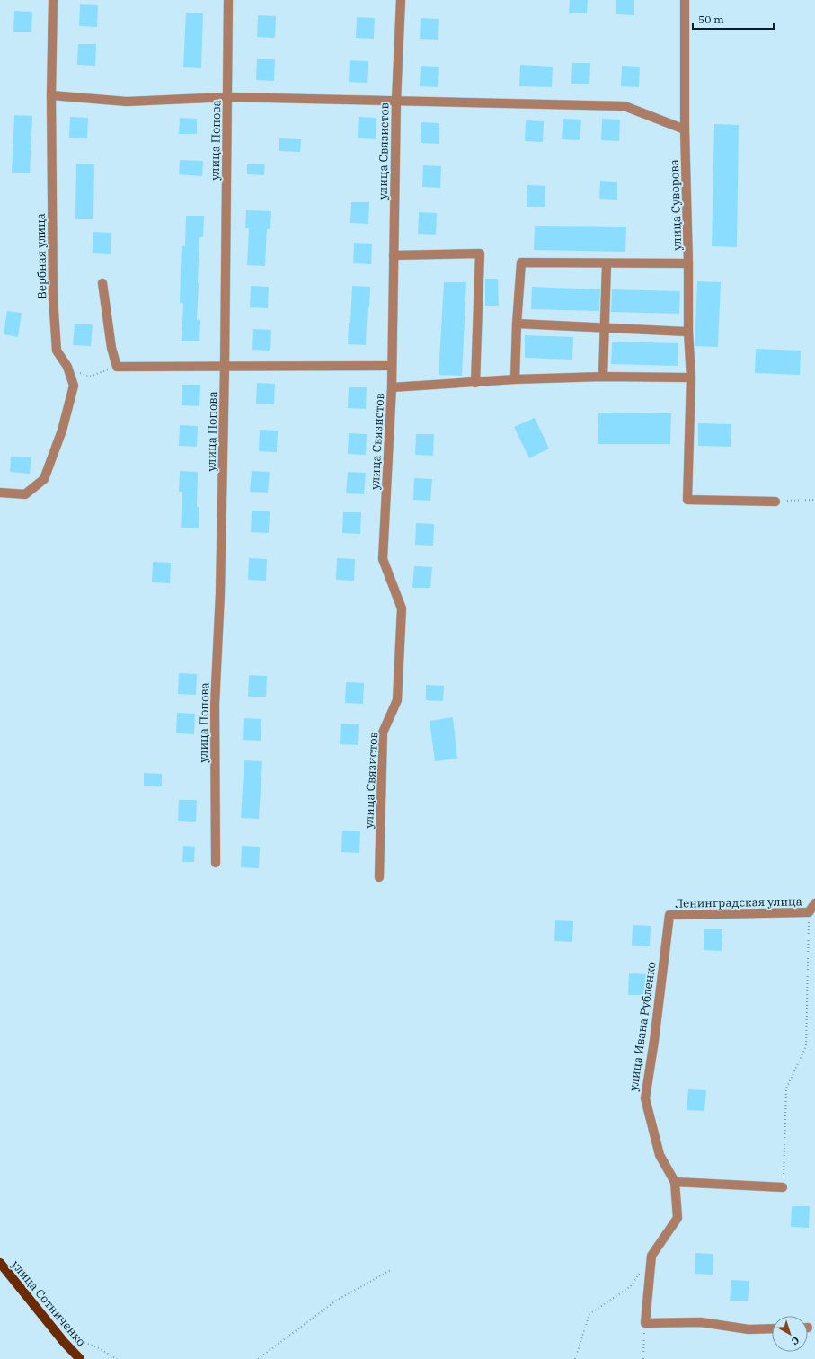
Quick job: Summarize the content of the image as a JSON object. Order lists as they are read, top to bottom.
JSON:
{
  "streets": {
    "main road": ["улица Сотниченко"],
    "street": [
      "улица Попова",
      "улица Связистов",
      "улица Суворова",
      "Вербная улица",
      "Ленинградская улица",
      "улица Ивана Рубленко"
    ]
  },
  "crossings": [
    ["Ленинградская улица", "улица Ивана Рубленко"]
  ],
  "scale_bar": "50 m",
  "north": "bottom right"
}
